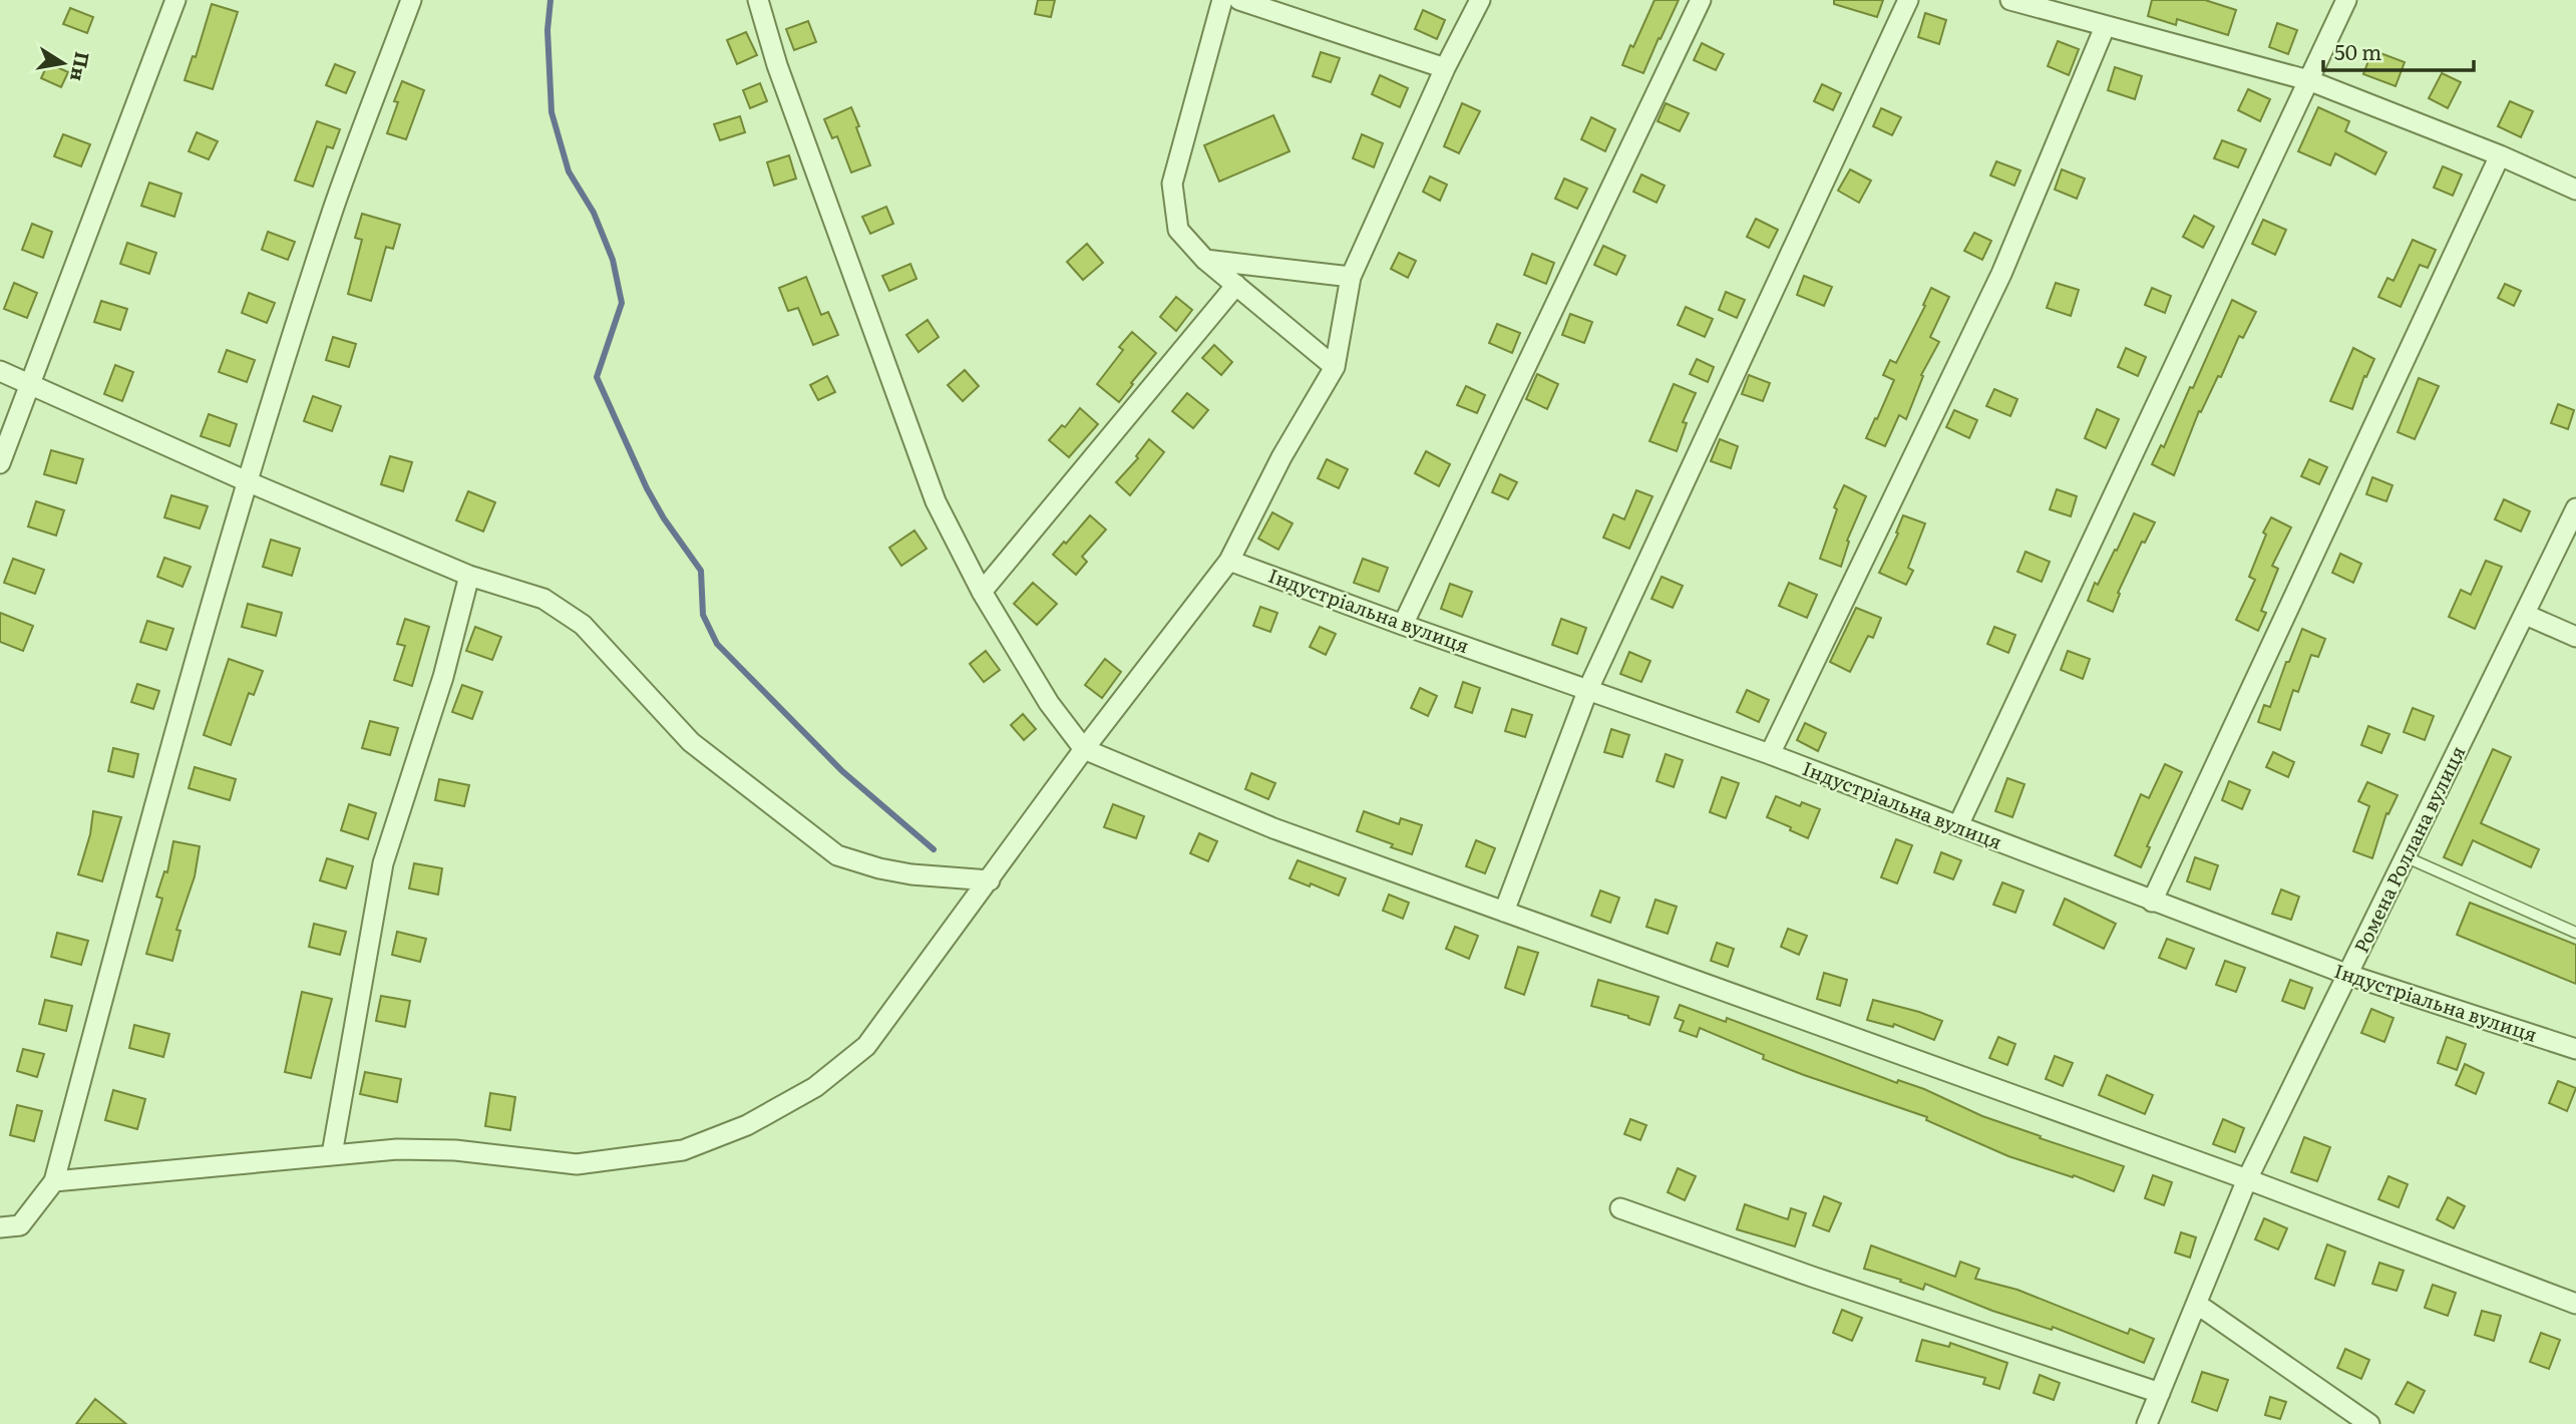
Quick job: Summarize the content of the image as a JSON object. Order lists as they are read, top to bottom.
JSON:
{
  "streets": {
    "street": ["Індустріальна вулиця", "Ромена Роллана вулиця"]
  },
  "crossings": [
    ["Індустріальна вулиця", "Ромена Роллана вулиця"]
  ],
  "scale_bar": "50 m",
  "north": "right"
}
